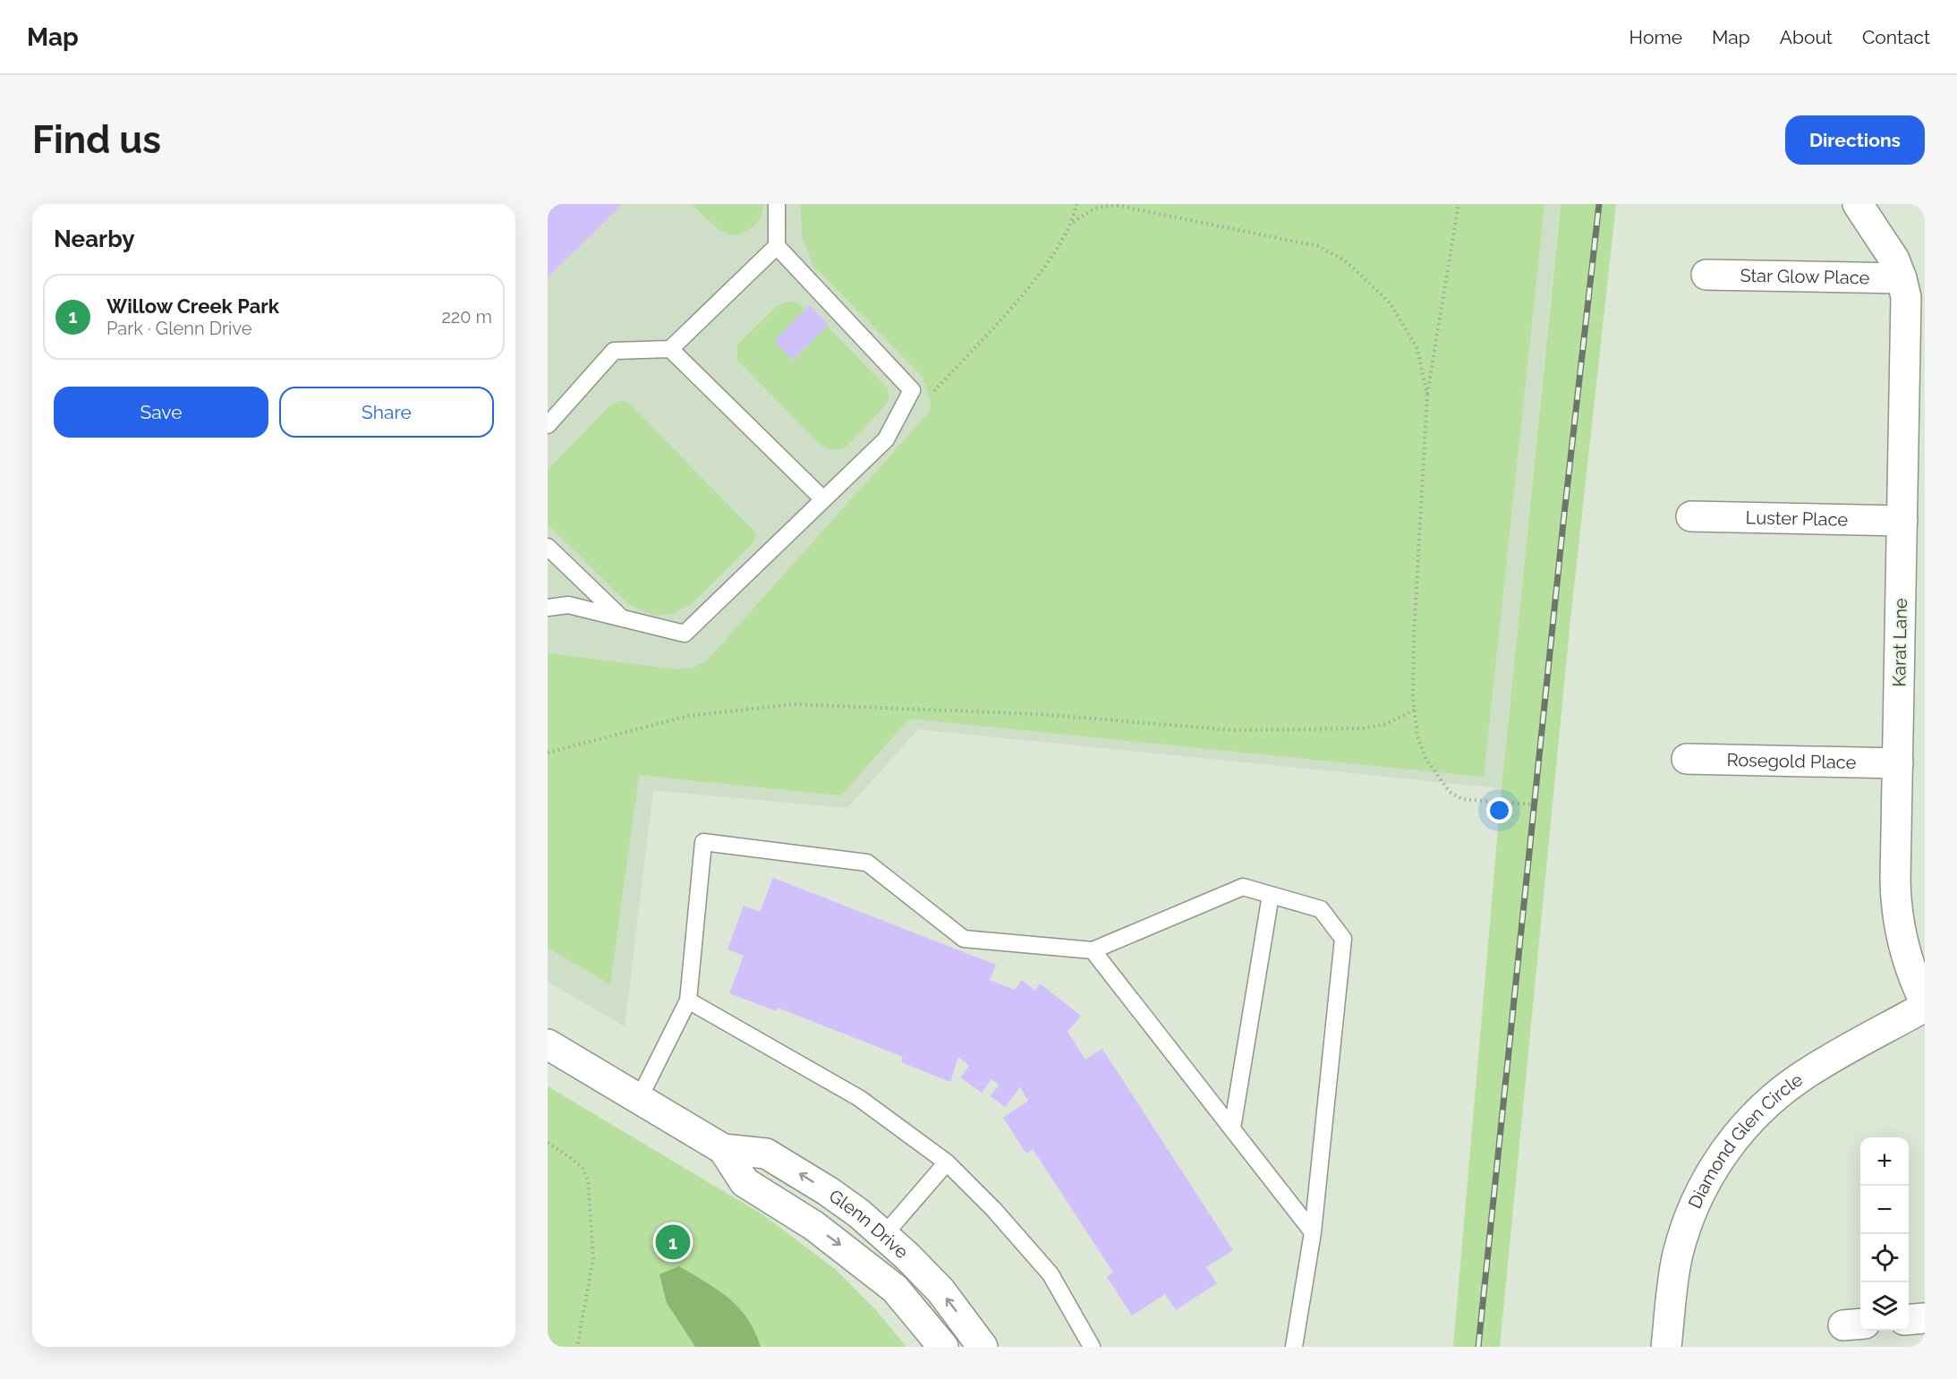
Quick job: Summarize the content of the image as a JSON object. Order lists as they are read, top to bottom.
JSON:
{
  "streets": {
    "street": [
      "Star Glow Place",
      "Luster Place",
      "Karat Lane",
      "Rosegold Place",
      "Diamond Glen Circle",
      "Glenn Drive"
    ]
  },
  "crossings": [
    ["Star Glow Place", "Karat Lane"],
    ["Luster Place", "Karat Lane"],
    ["Karat Lane", "Rosegold Place"]
  ],
  "page": {
    "header": "Map",
    "nav": [
      "Home",
      "Map",
      "About",
      "Contact"
    ],
    "buttons": [
      "Directions",
      ["Save", "Share"]
    ],
    "title": "Find us",
    "heading": "Nearby",
    "list": [
      {
        "mark": "1",
        "name": "Willow Creek Park",
        "note": "Park · Glenn Drive",
        "value": "220 m"
      }
    ],
    "map_buttons": ["+", "−"],
    "pins": "1"
  }
}
